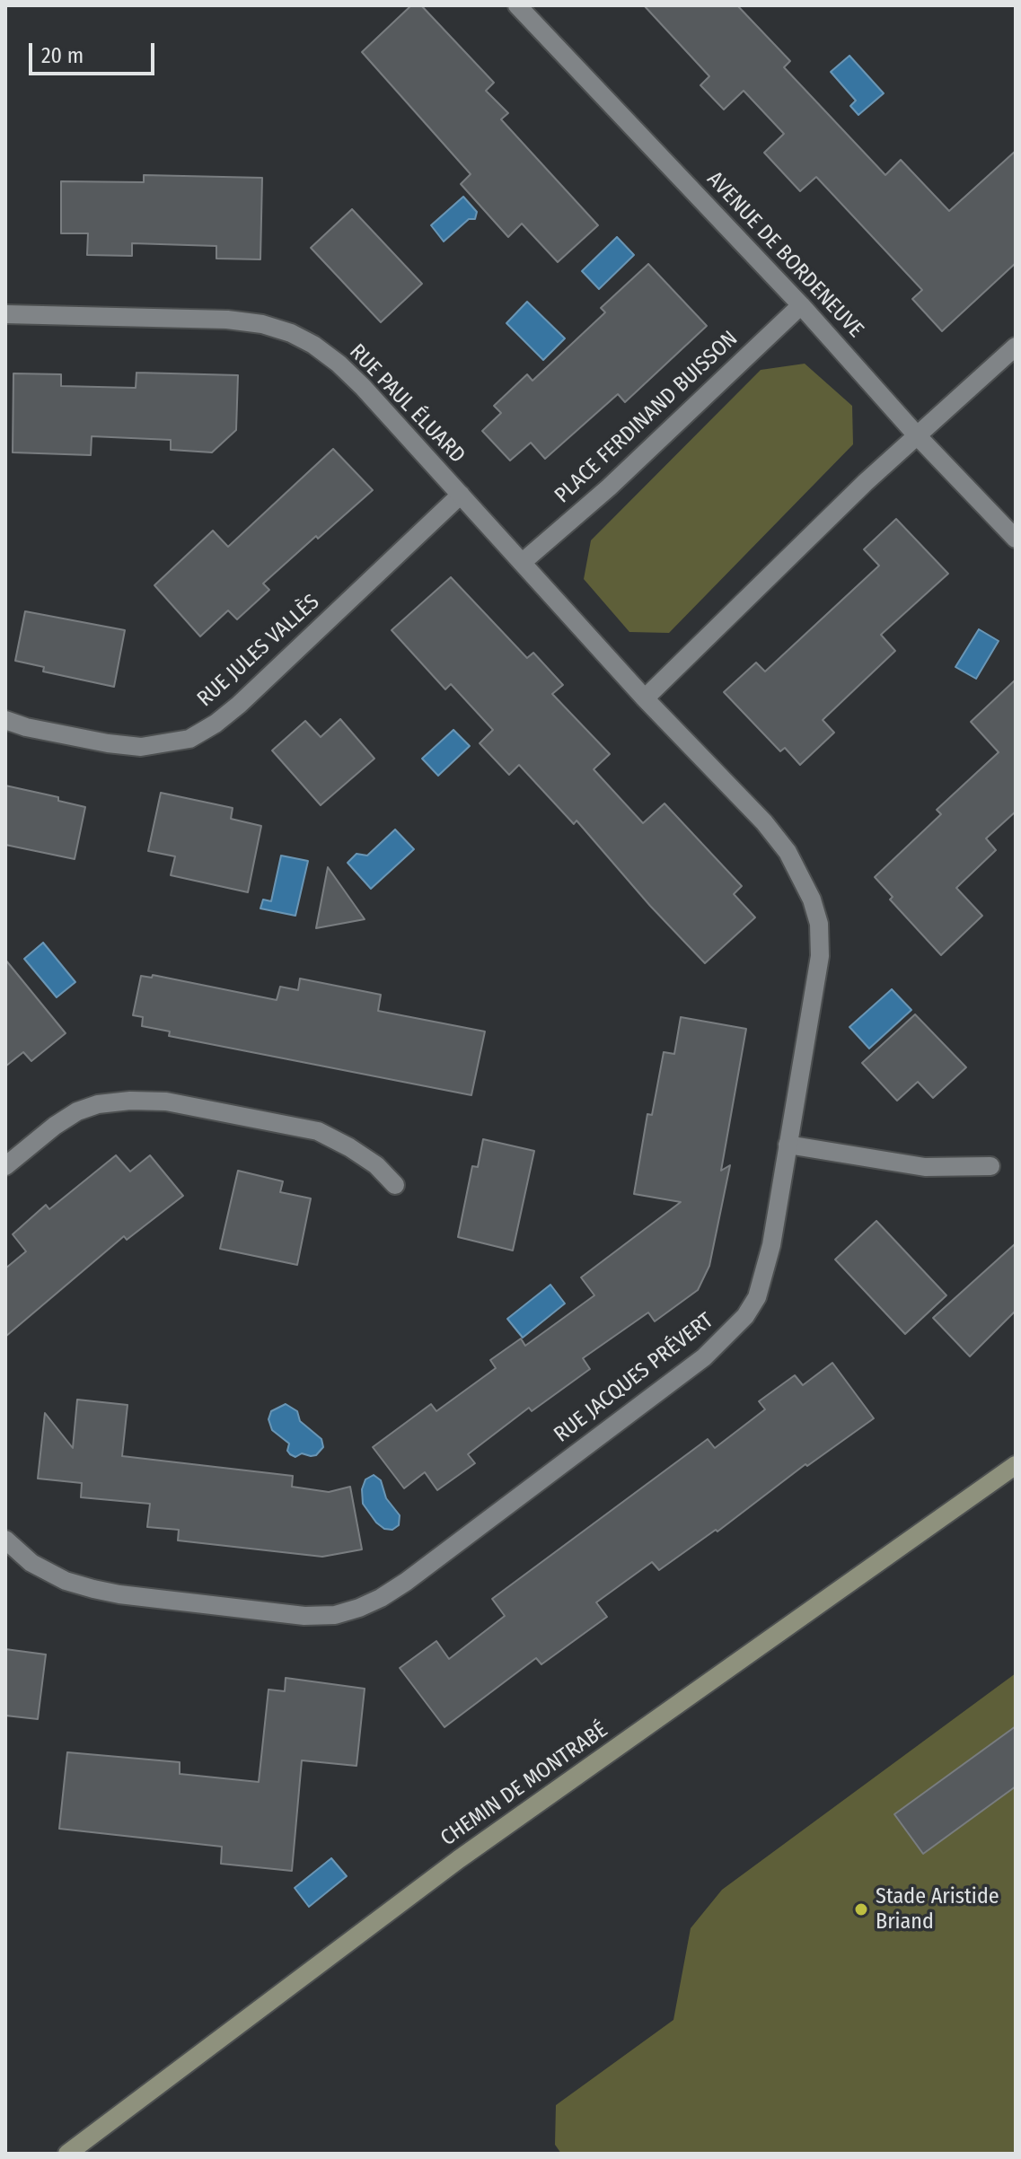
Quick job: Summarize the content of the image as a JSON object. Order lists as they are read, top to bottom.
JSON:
{
  "streets": {
    "street": [
      "AVENUE DE BORDENEUVE",
      "RUE PAUL ÉLUARD",
      "PLACE FERDINAND BUISSON",
      "RUE JULES VALLÈS",
      "RUE JACQUES PRÉVERT",
      "CHEMIN DE MONTRABÉ"
    ]
  },
  "crossings": [
    ["AVENUE DE BORDENEUVE", "PLACE FERDINAND BUISSON"],
    ["RUE PAUL ÉLUARD", "PLACE FERDINAND BUISSON"],
    ["RUE PAUL ÉLUARD", "RUE JULES VALLÈS"],
    ["RUE PAUL ÉLUARD", "RUE JACQUES PRÉVERT"]
  ],
  "places": ["Stade Aristide Briand"],
  "scale_bar": "20 m"
}
